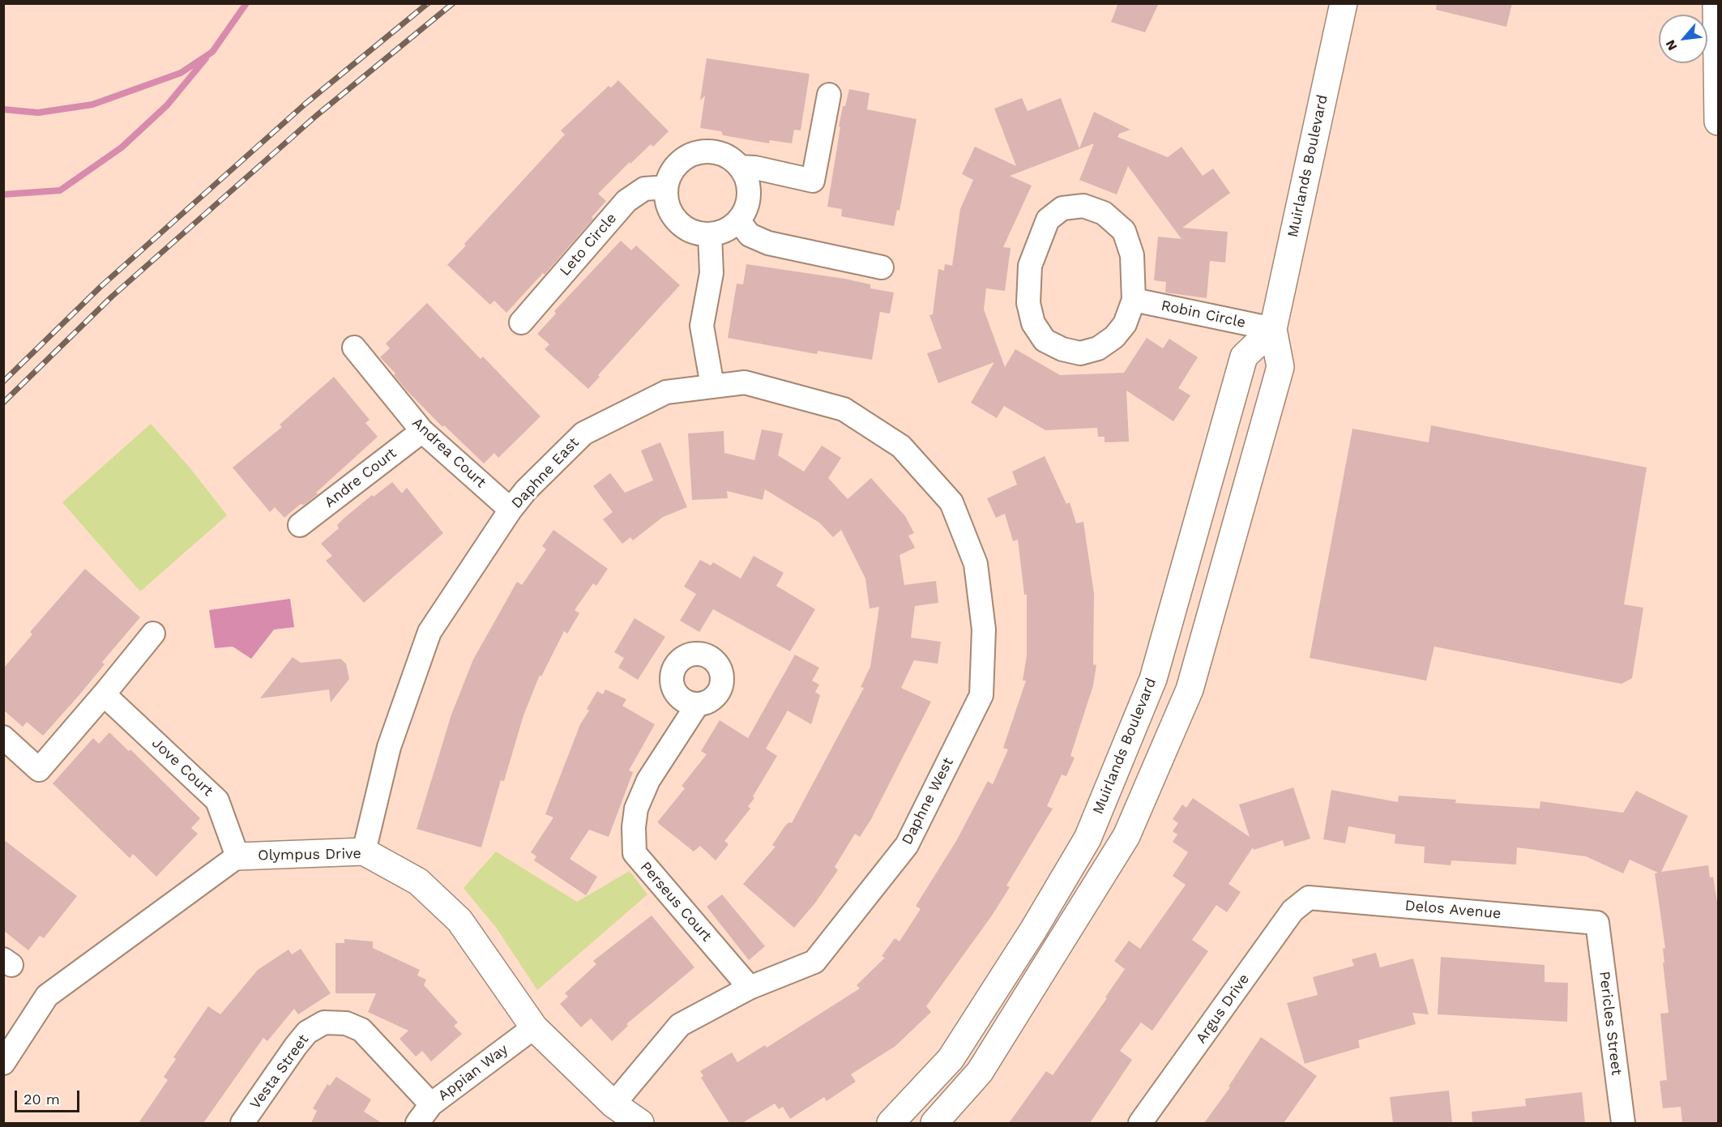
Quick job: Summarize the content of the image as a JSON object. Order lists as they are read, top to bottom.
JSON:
{
  "streets": {
    "main road": ["Muirlands Boulevard", "Olympus Drive"],
    "street": [
      "Leto Circle",
      "Robin Circle",
      "Andrea Court",
      "Daphne East",
      "Andre Court",
      "Jove Court",
      "Daphne West",
      "Perseus Court",
      "Delos Avenue",
      "Argus Drive",
      "Pericles Street",
      "Vesta Street",
      "Appian Way"
    ]
  },
  "crossings": [
    ["Muirlands Boulevard", "Robin Circle"],
    ["Andrea Court", "Daphne East"],
    ["Andrea Court", "Andre Court"],
    ["Daphne East", "Daphne West"],
    ["Daphne East", "Olympus Drive"],
    ["Jove Court", "Olympus Drive"],
    ["Daphne West", "Olympus Drive"],
    ["Daphne West", "Perseus Court"],
    ["Olympus Drive", "Appian Way"],
    ["Delos Avenue", "Argus Drive"],
    ["Delos Avenue", "Pericles Street"],
    ["Vesta Street", "Appian Way"]
  ],
  "scale_bar": "20 m",
  "north": "bottom left"
}
